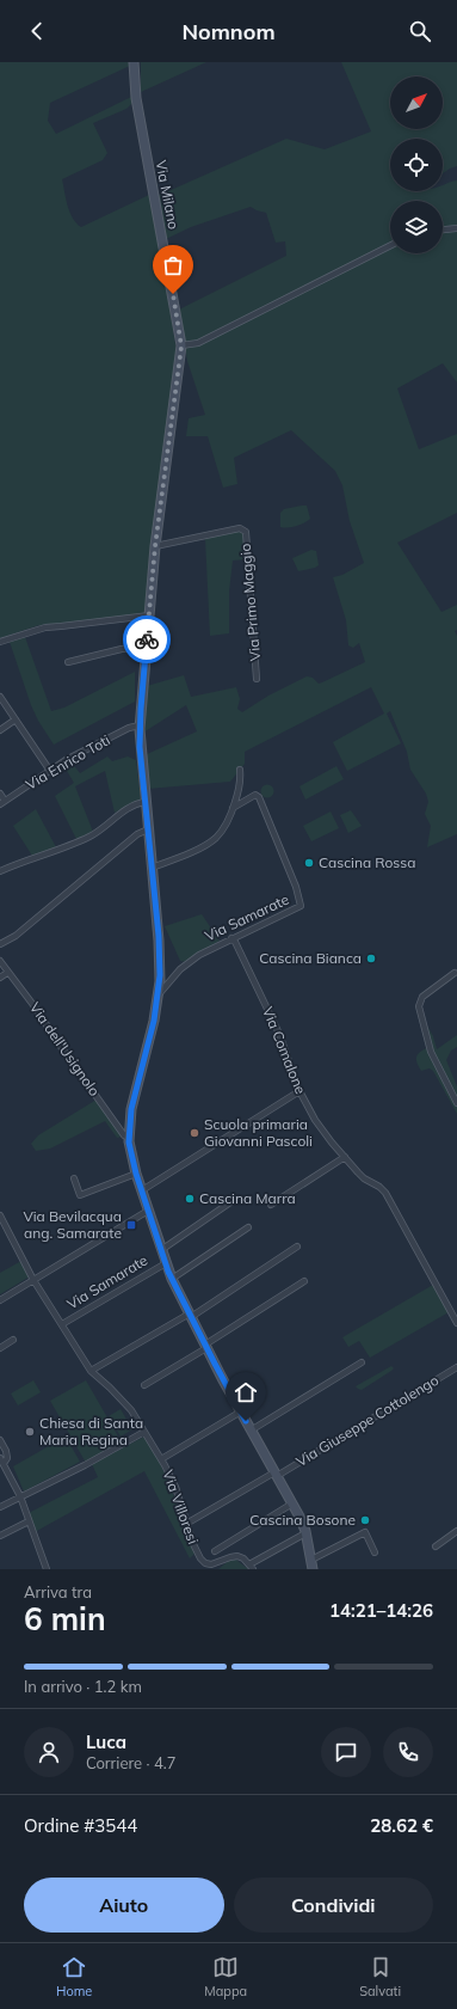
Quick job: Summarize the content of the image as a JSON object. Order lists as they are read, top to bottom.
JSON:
{
  "streets": {
    "street": [
      "Via Milano",
      "Via Primo Maggio",
      "Via Enrico Toti",
      "Via Samarate",
      "Via dell'Usignolo",
      "Via Comalone",
      "Via Giuseppe Cottolengo",
      "Via Villoresi"
    ]
  },
  "crossings": [
    ["Via Milano", "Via Primo Maggio"],
    ["Via Milano", "Via Enrico Toti"],
    ["Via Milano", "Via Samarate"],
    ["Via Samarate", "Via dell'Usignolo"],
    ["Via Samarate", "Via Comalone"],
    ["Via Samarate", "Via Giuseppe Cottolengo"],
    ["Via Samarate", "Via Villoresi"]
  ],
  "places": {
    "other": [
      "Cascina Rossa",
      "Cascina Bianca",
      "Scuola primaria Giovanni Pascoli",
      "Cascina Marra",
      "Chiesa di Santa Maria Regina",
      "Cascina Bosone"
    ],
    "transit": ["Via Bevilacqua ang. Samarate"]
  },
  "north": "top right",
  "page": {
    "header": "Nomnom",
    "heading": ["6 min", "Arriva tra", "14:21–14:26"],
    "panel": [
      "Luca",
      "Corriere · 4.7",
      "Ordine #3544",
      "28.62 €"
    ],
    "bar": "In arrivo · 1.2 km",
    "buttons": ["Aiuto", "Condividi"],
    "tabs": ["Home", "Mappa", "Salvati"]
  }
}
